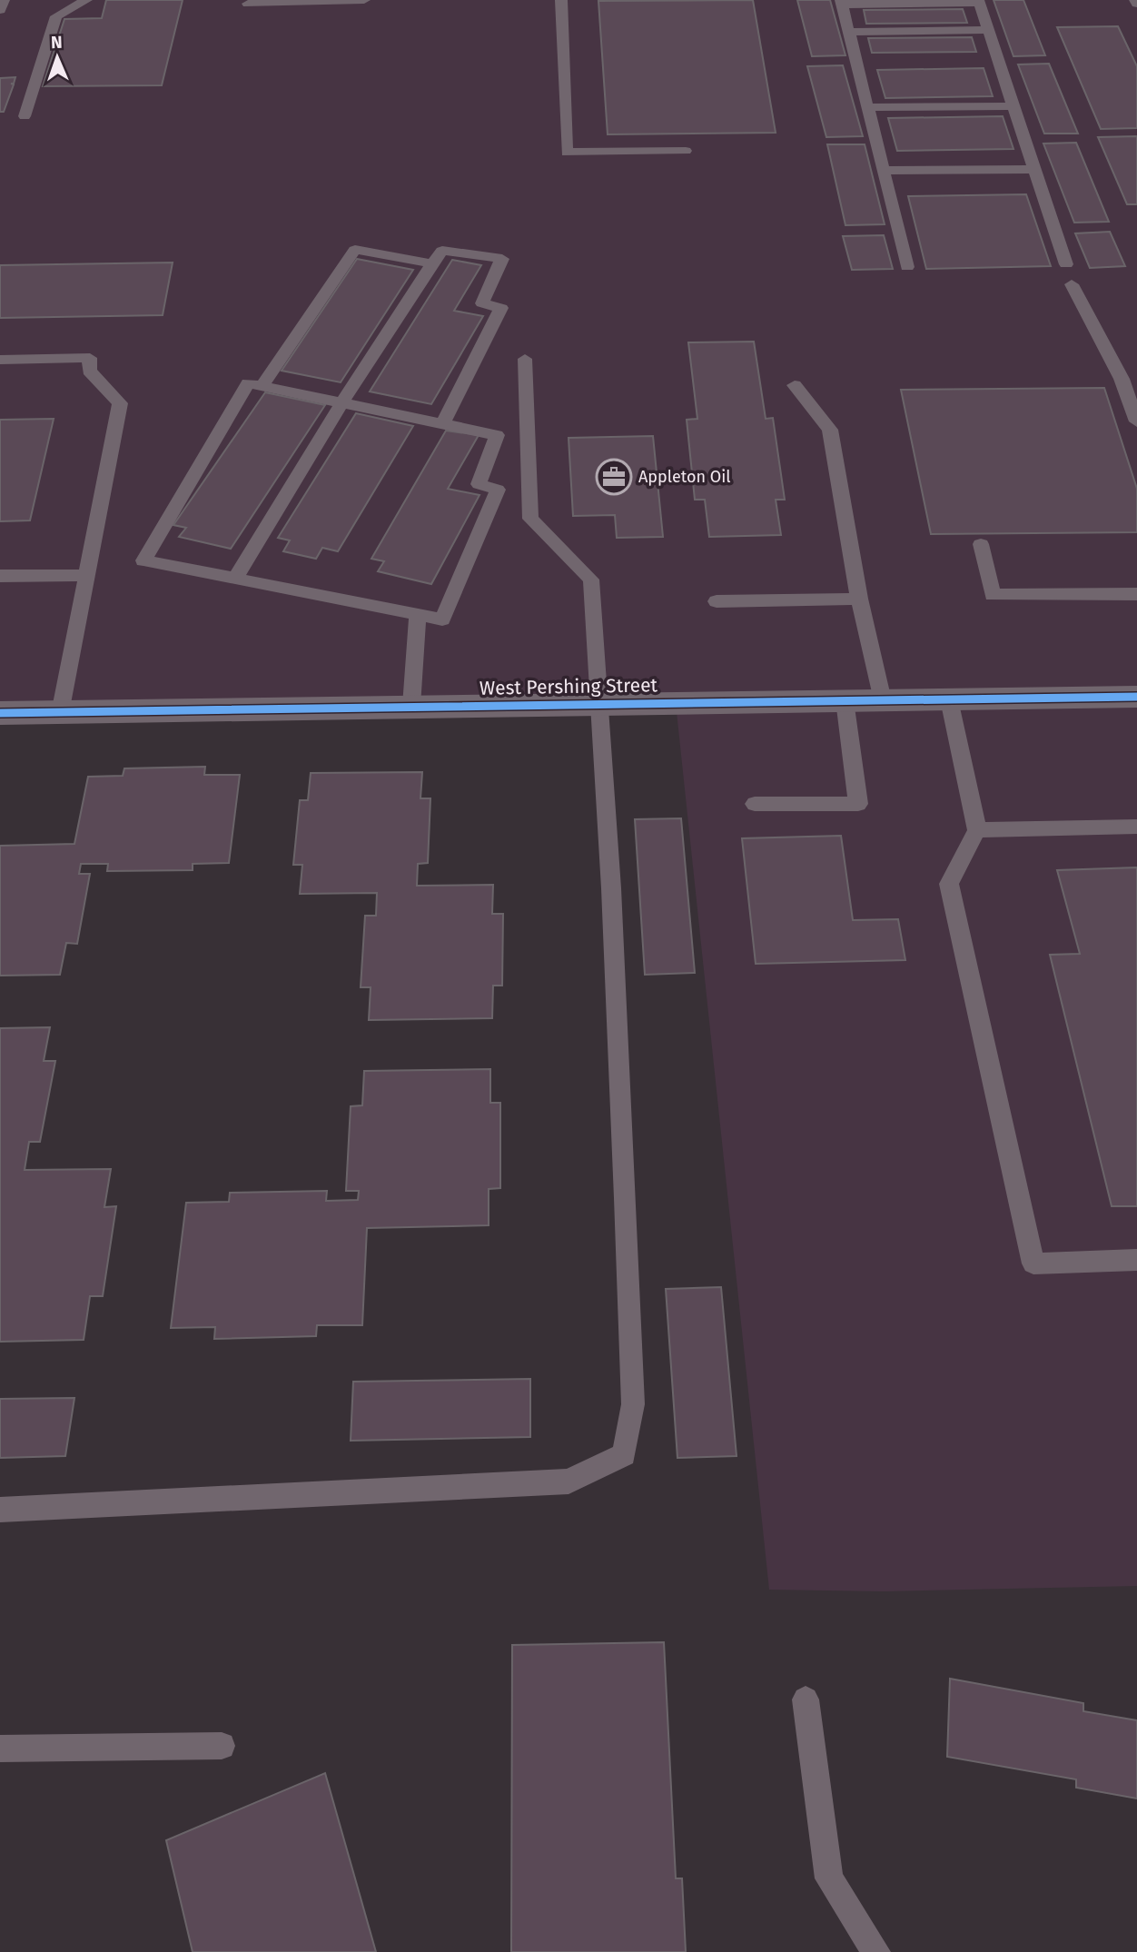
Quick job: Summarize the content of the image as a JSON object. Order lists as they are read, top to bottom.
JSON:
{
  "streets": {
    "street": ["West Pershing Street"]
  },
  "places": {
    "office": ["Appleton Oil"]
  },
  "north": "top"
}
